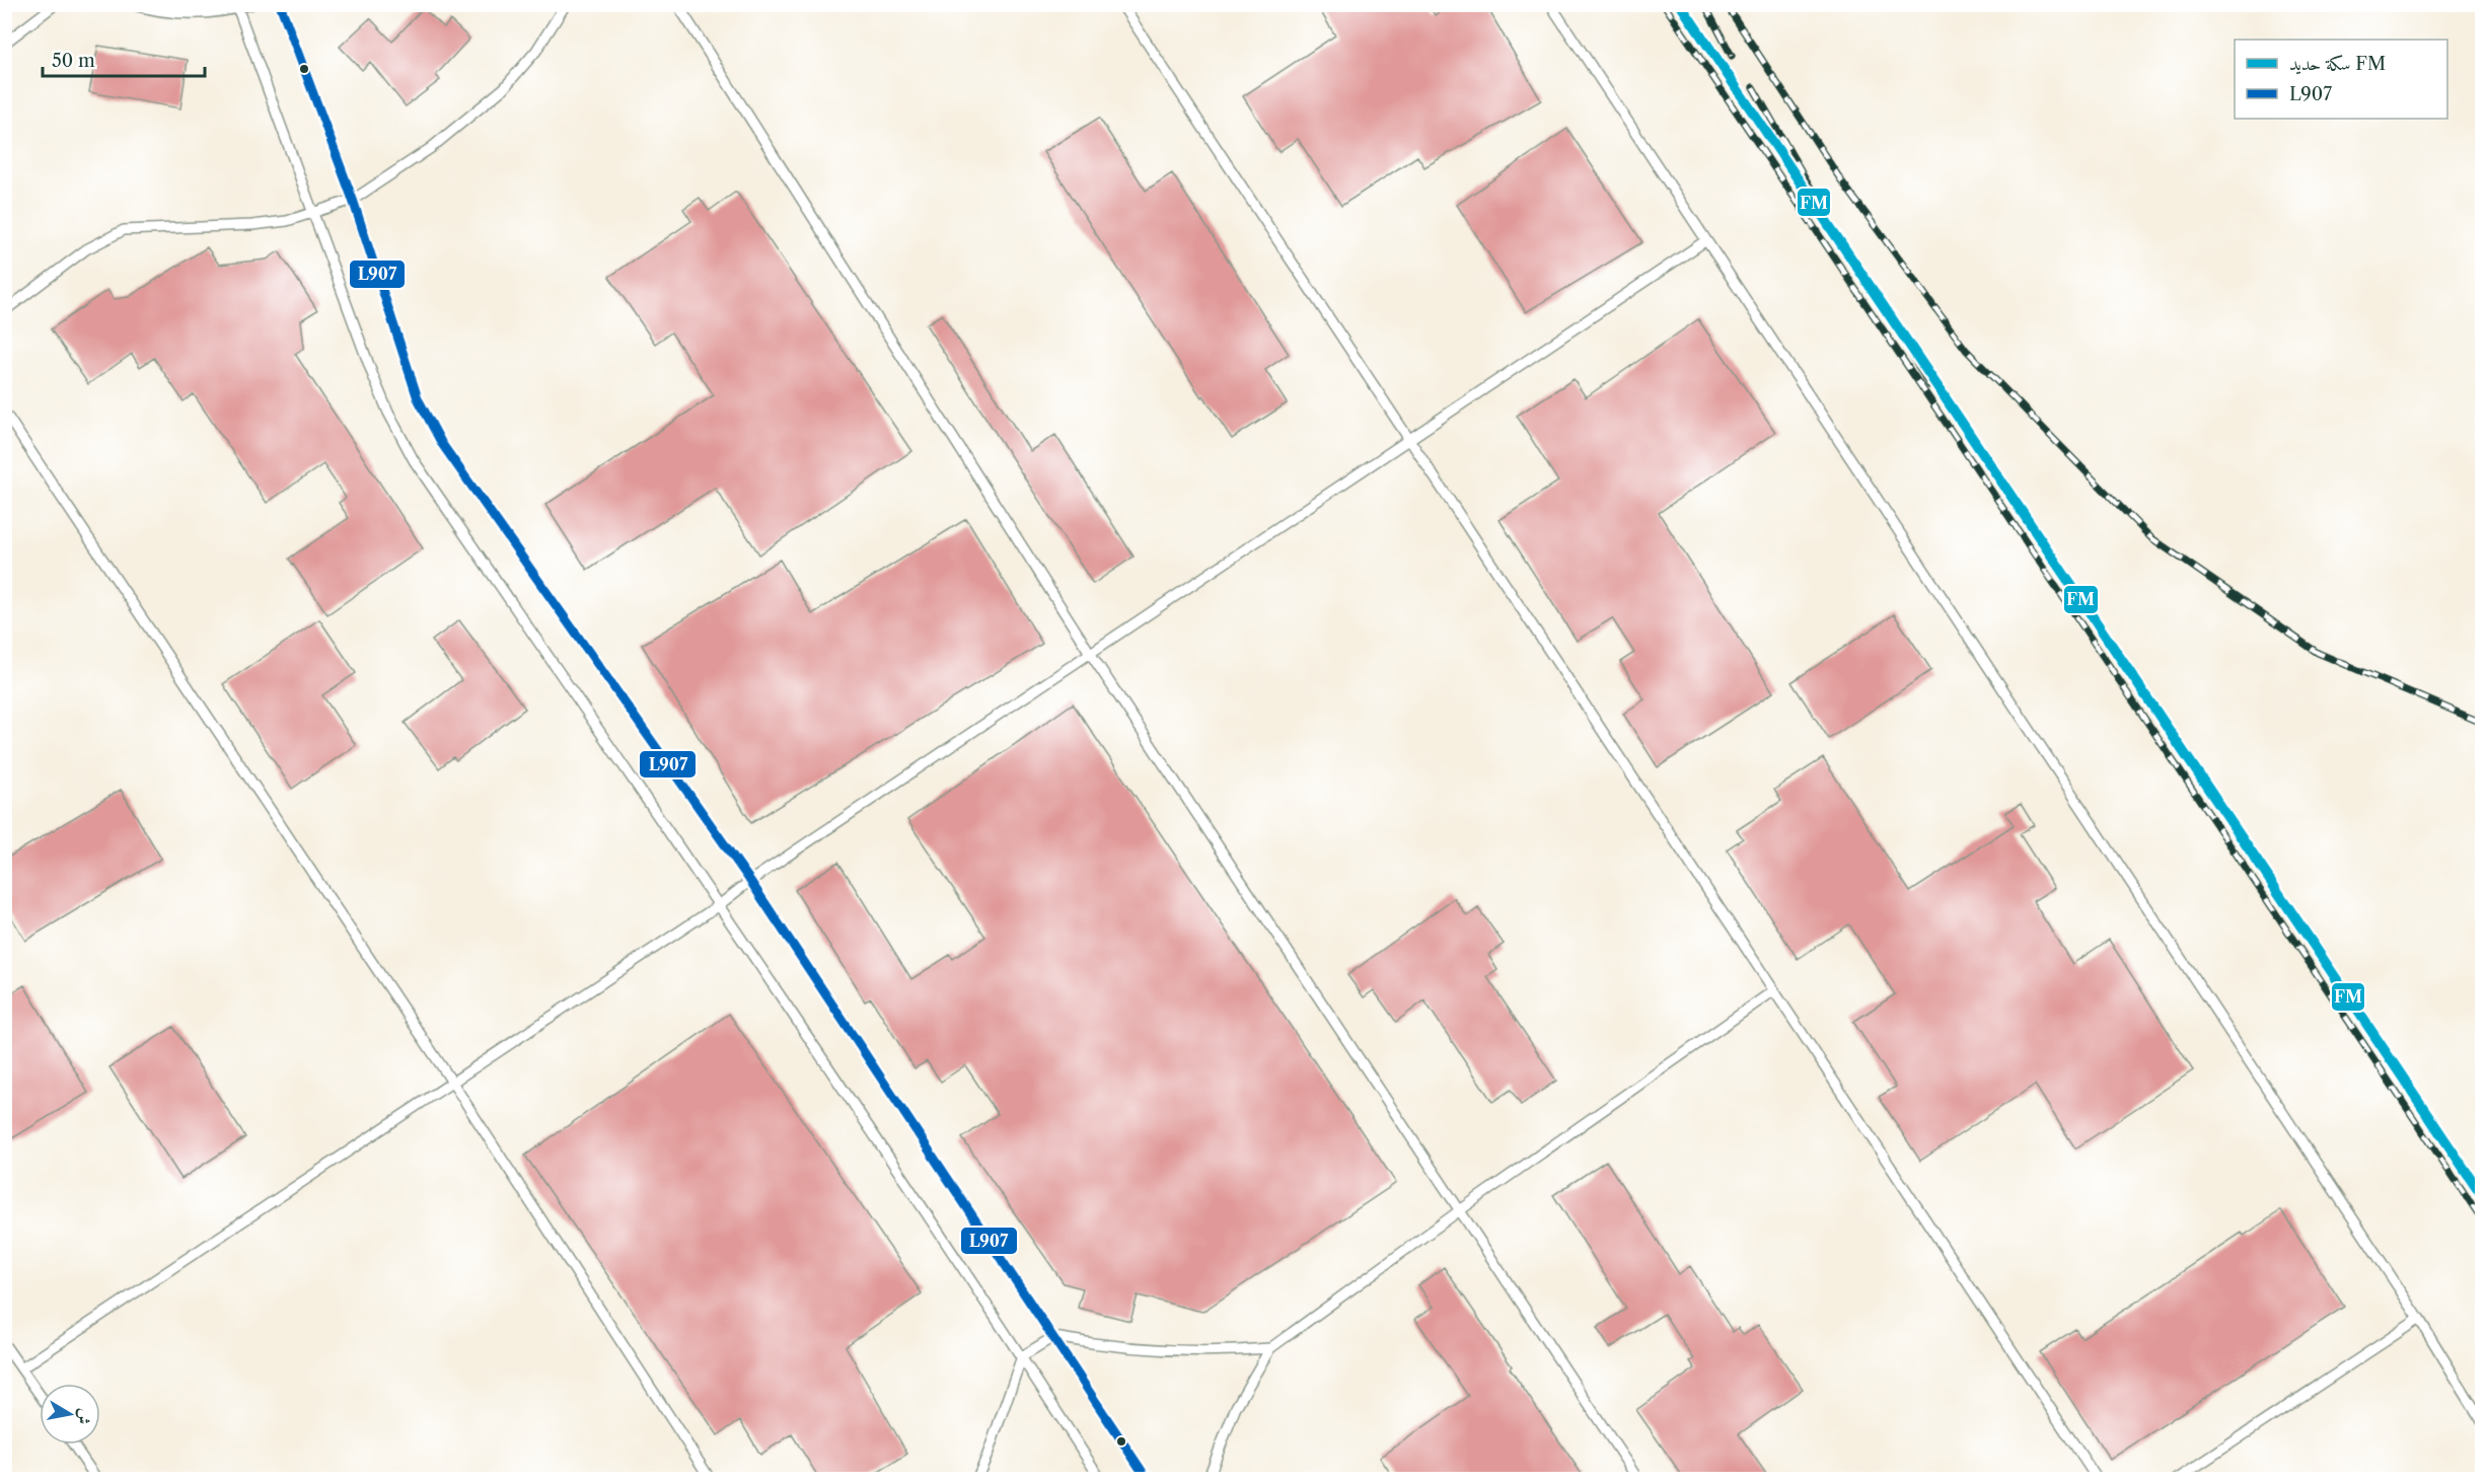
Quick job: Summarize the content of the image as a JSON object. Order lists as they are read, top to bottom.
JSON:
{
  "lines": ["rail line FM", "transit line L907"],
  "legend": ["سكة حديد FM", "L907"],
  "scale_bar": "50 m",
  "north": "right"
}
